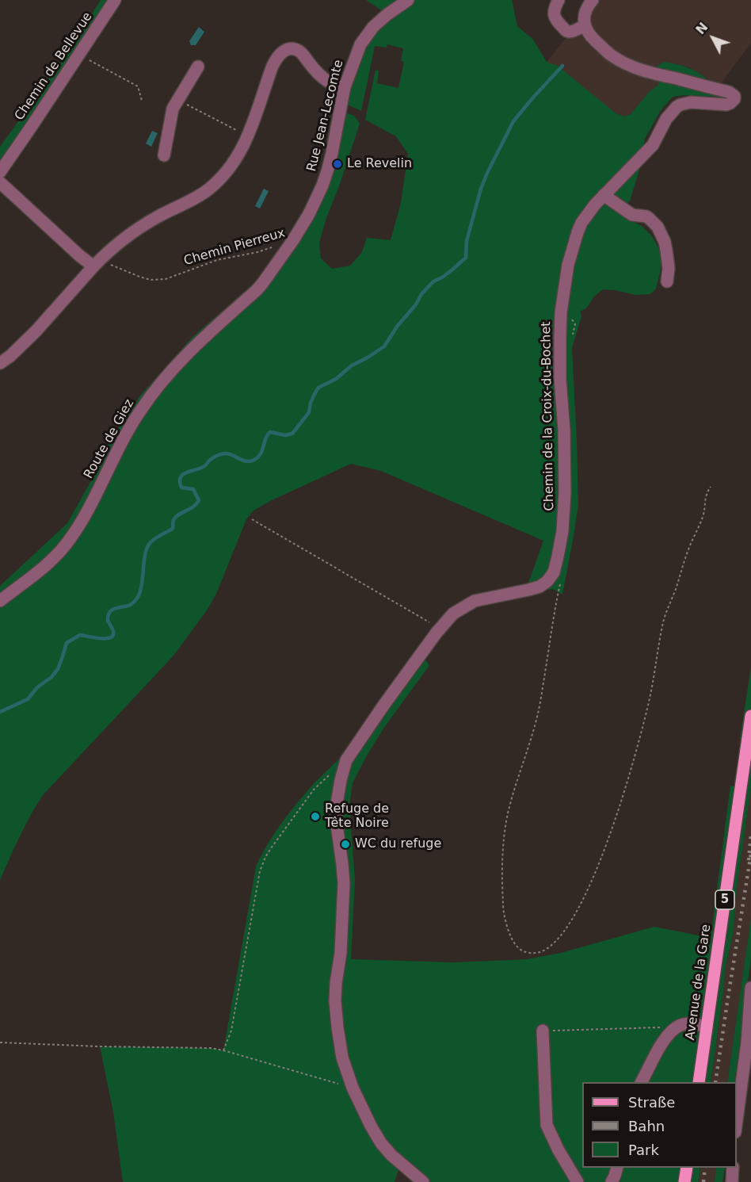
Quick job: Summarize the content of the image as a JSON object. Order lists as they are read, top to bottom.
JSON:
{
  "streets": {
    "main road": ["5", "Avenue de la Gare"],
    "street": [
      "Chemin de Bellevue",
      "Rue Jean-Lecomte",
      "Chemin de la Croix-du-Bochet",
      "Route de Giez"
    ],
    "path": ["Chemin Pierreux"]
  },
  "crossings": [
    ["Rue Jean-Lecomte", "Chemin Pierreux"],
    ["Rue Jean-Lecomte", "Route de Giez"]
  ],
  "places": ["Le Revelin", "Refuge de Tête Noire", "WC du refuge"],
  "legend": ["Straße", "Bahn", "Park"],
  "north": "top left"
}
